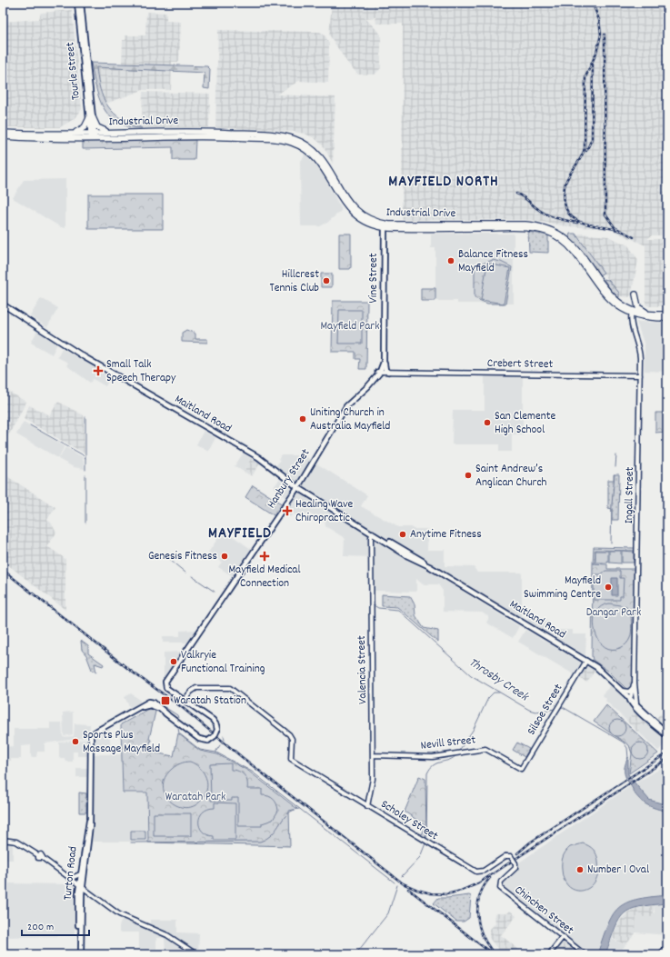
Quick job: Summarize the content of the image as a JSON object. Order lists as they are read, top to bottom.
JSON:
{
  "streets": {
    "highway": ["Industrial Drive"],
    "main road": [
      "Tourle Street",
      "Vine Street",
      "Maitland Road",
      "Hanbury Street",
      "Turton Road"
    ],
    "street": [
      "Crebert Street",
      "Ingall Street",
      "Valencia Street",
      "Silsoe Street",
      "Nevill Street",
      "Scholey Street",
      "Chinchen Street"
    ]
  },
  "crossings": [
    ["Tourle Street", "Industrial Drive"],
    ["Industrial Drive", "Vine Street"],
    ["Industrial Drive", "Ingall Street"],
    ["Vine Street", "Crebert Street"],
    ["Vine Street", "Hanbury Street"],
    ["Crebert Street", "Hanbury Street"],
    ["Crebert Street", "Ingall Street"],
    ["Maitland Road", "Hanbury Street"],
    ["Maitland Road", "Ingall Street"],
    ["Maitland Road", "Valencia Street"],
    ["Maitland Road", "Silsoe Street"],
    ["Hanbury Street", "Scholey Street"],
    ["Valencia Street", "Nevill Street"],
    ["Valencia Street", "Scholey Street"],
    ["Silsoe Street", "Nevill Street"],
    ["Scholey Street", "Chinchen Street"]
  ],
  "districts": ["MAYFIELD NORTH", "MAYFIELD"],
  "water": ["Throsby Creek"],
  "parks": ["Mayfield Park", "Dangar Park", "Waratah Park"],
  "places": {
    "other": [
      "Balance Fitness Mayfield",
      "Hillcrest Tennis Club",
      "Uniting Church in Australia Mayfield",
      "San Clemente High School",
      "Saint Andrew’s Anglican Church",
      "Anytime Fitness",
      "Genesis Fitness",
      "Mayfield Swimming Centre",
      "Valkryie Functional Training",
      "Sports Plus Massage Mayfield",
      "Number 1 Oval"
    ],
    "health": ["Small Talk Speech Therapy", "Healing Wave Chiropractic", "Mayfield Medical Connection"],
    "transit": ["Waratah Station"]
  },
  "scale_bar": "200 m"
}
